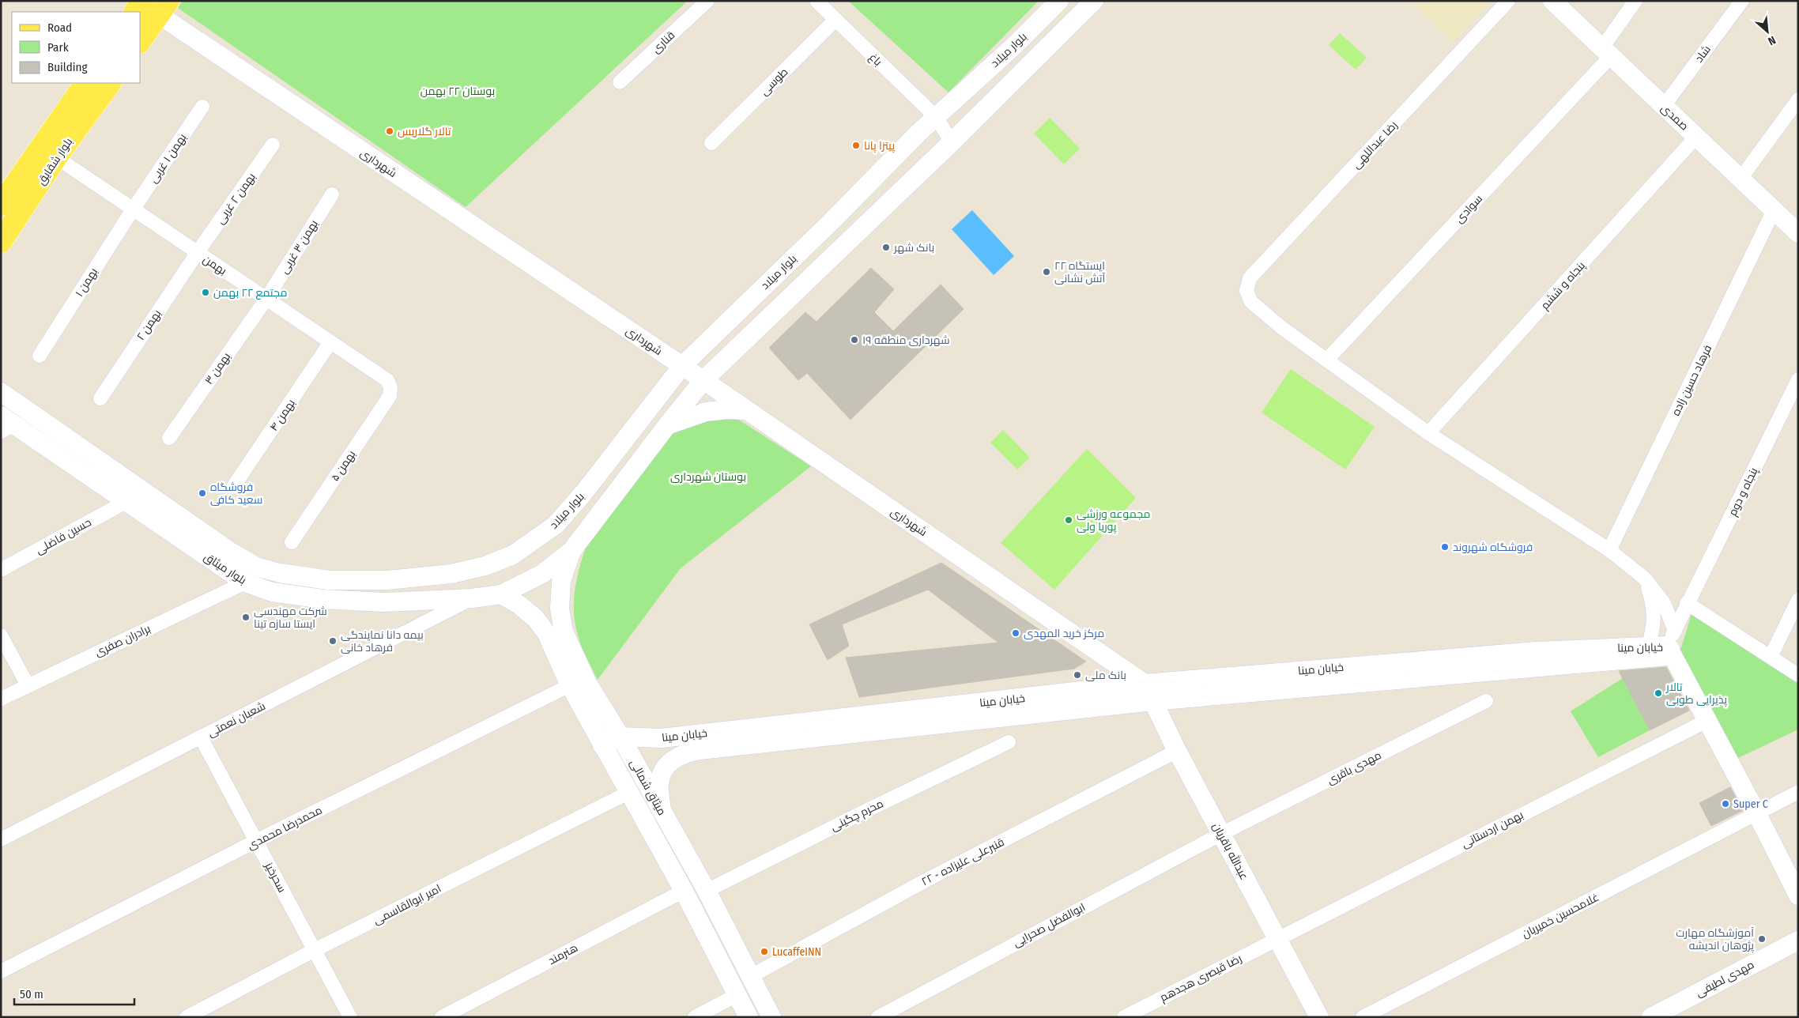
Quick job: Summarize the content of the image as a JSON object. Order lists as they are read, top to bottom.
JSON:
{
  "streets": {
    "main road": [
      "بلوار میلاد",
      "صمدی",
      "بلوار شقایق",
      "شهرداری",
      "بلوار میثاق",
      "خیابان مینا",
      "میثاق شمالی",
      "عبدالله باقریان",
      "مهدی لطیفی"
    ],
    "street": [
      "قناری",
      "شاد",
      "باغ",
      "طوسی",
      "رضا عبداللهی",
      "بهمن ۱ غربی",
      "بهمن ۲ غربی",
      "سوادی",
      "بهمن ۳ غربی",
      "بهمن",
      "بهمن ۱",
      "پنجاه و ششم",
      "بهمن ۲",
      "بهمن ۳",
      "فرهاد حسین زاده",
      "بهمن ۴",
      "بهمن ۵",
      "پنجاه و دوم",
      "حسین فاضلی",
      "برادران صفری",
      "شعبان نعمتی",
      "مهدی باقری",
      "محرم چگینی",
      "محمدرضا محمدی",
      "بهمن اردستانی",
      "قنبرعلی علیزاده - ۲۲",
      "سحرخیز",
      "امیر ابوالقاسمی",
      "غلامحسین خمیریان",
      "ابوالفضل صحرایی",
      "هنرمند",
      "رضا قیصری هجدهم"
    ]
  },
  "crossings": [
    ["بلوار میلاد", "باغ"],
    ["بلوار میلاد", "شهرداری"],
    ["بلوار میلاد", "بلوار میثاق"],
    ["شاد", "صمدی"],
    ["باغ", "طوسی"],
    ["صمدی", "سوادی"],
    ["صمدی", "پنجاه و ششم"],
    ["صمدی", "فرهاد حسین زاده"],
    ["رضا عبداللهی", "سوادی"],
    ["بهمن ۱ غربی", "بهمن"],
    ["بهمن ۱ غربی", "بهمن ۱"],
    ["بلوار شقایق", "بهمن"],
    ["شهرداری", "خیابان مینا"],
    ["شهرداری", "عبدالله باقریان"],
    ["بهمن ۲ غربی", "بهمن"],
    ["بهمن ۲ غربی", "بهمن ۲"],
    ["بهمن ۳ غربی", "بهمن"],
    ["بهمن ۳ غربی", "بهمن ۳"],
    ["بهمن", "بهمن ۱"],
    ["بهمن", "بهمن ۲"],
    ["بهمن", "بهمن ۳"],
    ["بهمن", "بهمن ۴"],
    ["بهمن", "بهمن ۵"],
    ["پنجاه و دوم", "خیابان مینا"],
    ["حسین فاضلی", "بلوار میثاق"],
    ["بلوار میثاق", "برادران صفری"],
    ["بلوار میثاق", "شعبان نعمتی"],
    ["بلوار میثاق", "میثاق شمالی"],
    ["خیابان مینا", "میثاق شمالی"],
    ["خیابان مینا", "عبدالله باقریان"],
    ["شعبان نعمتی", "سحرخیز"],
    ["مهدی باقری", "عبدالله باقریان"],
    ["مهدی باقری", "ابوالفضل صحرایی"],
    ["میثاق شمالی", "محرم چگینی"],
    ["میثاق شمالی", "محمدرضا محمدی"],
    ["میثاق شمالی", "قنبرعلی علیزاده - ۲۲"],
    ["میثاق شمالی", "امیر ابوالقاسمی"],
    ["میثاق شمالی", "هنرمند"],
    ["محمدرضا محمدی", "سحرخیز"],
    ["بهمن اردستانی", "عبدالله باقریان"],
    ["بهمن اردستانی", "رضا قیصری هجدهم"],
    ["عبدالله باقریان", "قنبرعلی علیزاده - ۲۲"],
    ["عبدالله باقریان", "ابوالفضل صحرایی"],
    ["عبدالله باقریان", "رضا قیصری هجدهم"],
    ["سحرخیز", "امیر ابوالقاسمی"]
  ],
  "parks": ["بوستان ۲۲ بهمن", "بوستان شهرداری"],
  "places": [
    "تالار گلاریس",
    "پیتزا پانا",
    "بانک شهر",
    "ایستگاه ۲۲ آتش نشانی",
    "مجتمع ۲۲ بهمن",
    "شهرداری منطقه ۱۹",
    "فروشگاه سعید کافی",
    "مجموعه ورزشی پوریا ولی",
    "فروشگاه شهروند",
    "شرکت مهندسی ایستا سازه تینا",
    "مرکز خرید المهدی",
    "بیمه دانا نمایندگی فرهاد خانی",
    "بانک ملی",
    "تالار پذیرایی طوبی",
    "Super C",
    "آموزشگاه مهارت پژوهان اندیشه",
    "LucaffeINN"
  ],
  "legend": ["Road", "Park", "Building"],
  "scale_bar": "50 m",
  "north": "bottom right"
}
